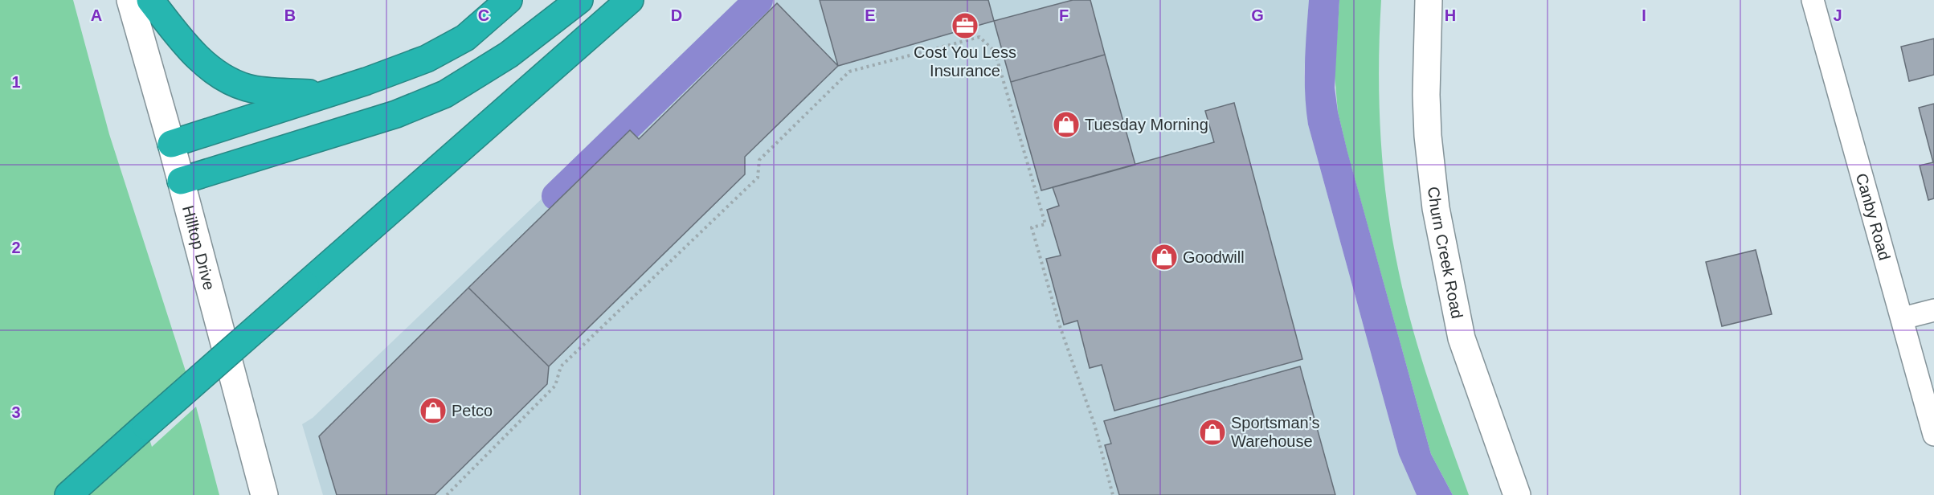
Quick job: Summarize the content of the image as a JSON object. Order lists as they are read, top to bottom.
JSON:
{
  "streets": {
    "main road": ["Hilltop Drive", "Churn Creek Road"],
    "street": ["Canby Road"]
  },
  "places": {
    "office": ["Cost You Less Insurance"],
    "shop": [
      "Tuesday Morning",
      "Goodwill",
      "Petco",
      "Sportsman's Warehouse"
    ]
  },
  "grid": {
    "columns": [
      "A",
      "B",
      "C",
      "D",
      "E",
      "F",
      "G",
      "H",
      "I",
      "J"
    ],
    "rows": ["1", "2", "3"]
  }
}
